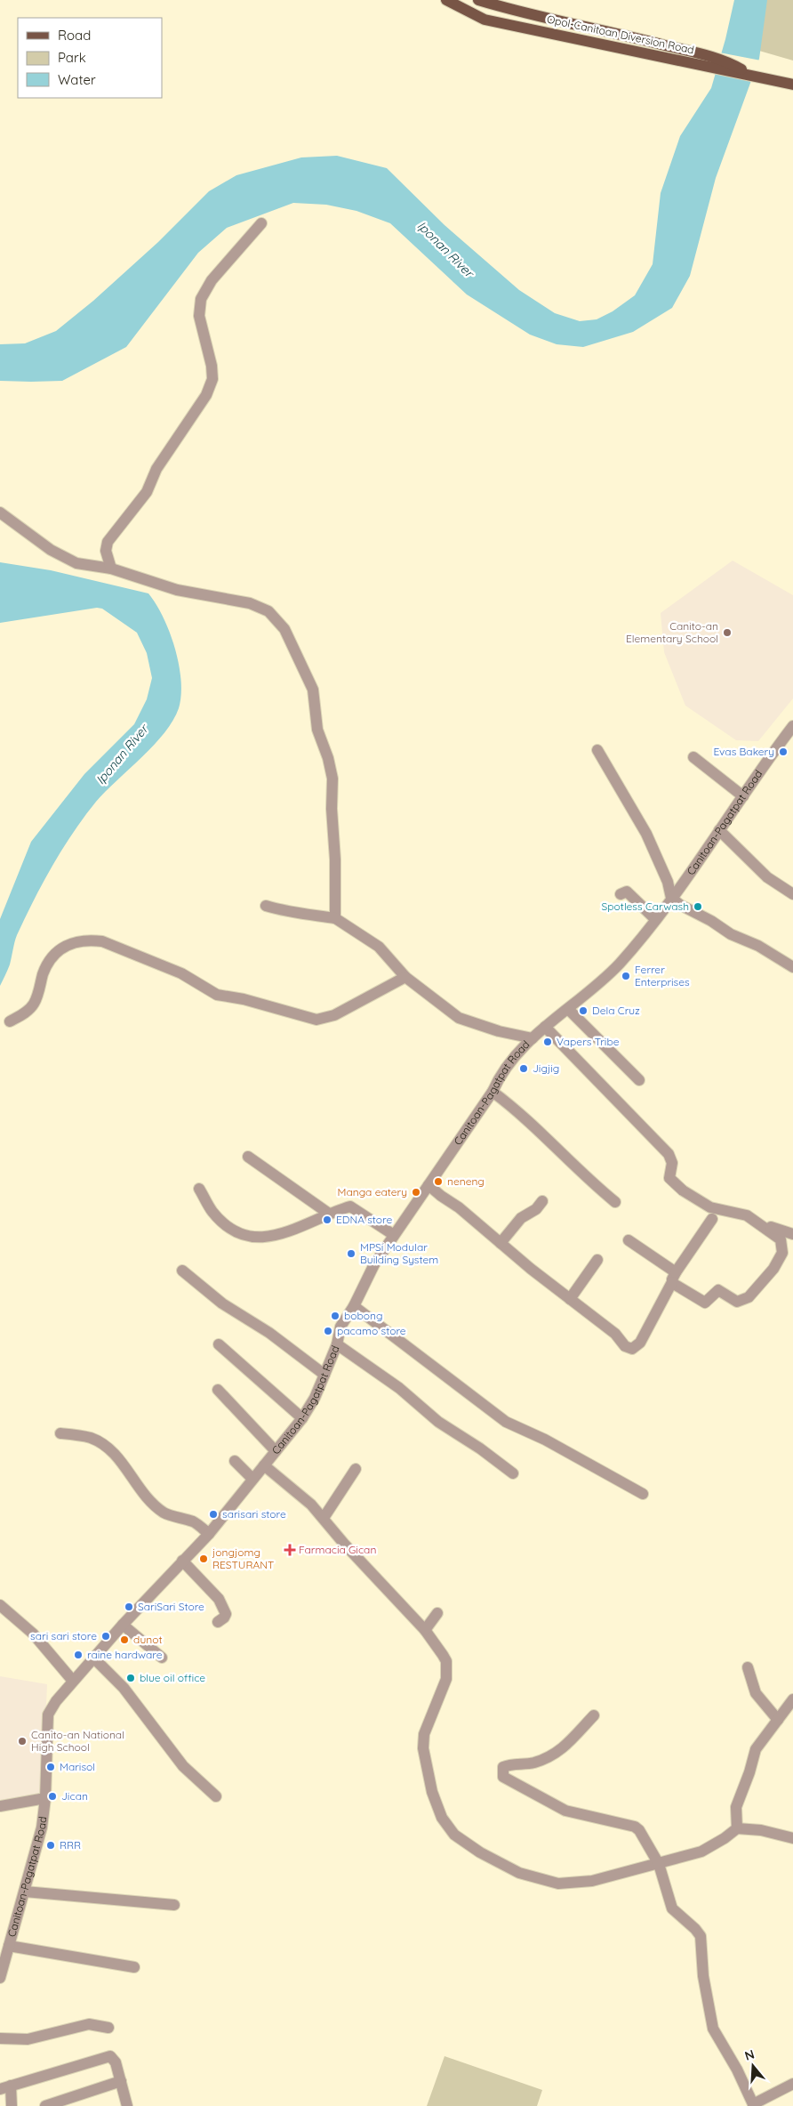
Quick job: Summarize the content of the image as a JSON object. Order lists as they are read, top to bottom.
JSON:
{
  "streets": {
    "main road": ["Opol-Canitoan Diversion Road"],
    "street": ["Canitoan-Pagatpat Road"]
  },
  "water": ["Iponan River"],
  "places": {
    "other": [
      "Canito-an Elementary School",
      "Evas Bakery",
      "Spotless Carwash",
      "Ferrer Enterprises",
      "Dela Cruz",
      "Vapers Tribe",
      "Jigjig",
      "neneng",
      "Manga eatery",
      "EDNA store",
      "MPSi Modular Building System",
      "bobong",
      "pacamo store",
      "sarisari store",
      "jongjomg RESTURANT",
      "SariSari Store",
      "sari sari store",
      "dunot",
      "raine hardware",
      "blue oil office",
      "Canito-an National High School",
      "Marisol",
      "Jican",
      "RRR"
    ],
    "health": ["Farmacia Gican"]
  },
  "legend": ["Road", "Park", "Water"],
  "north": "top"
}
